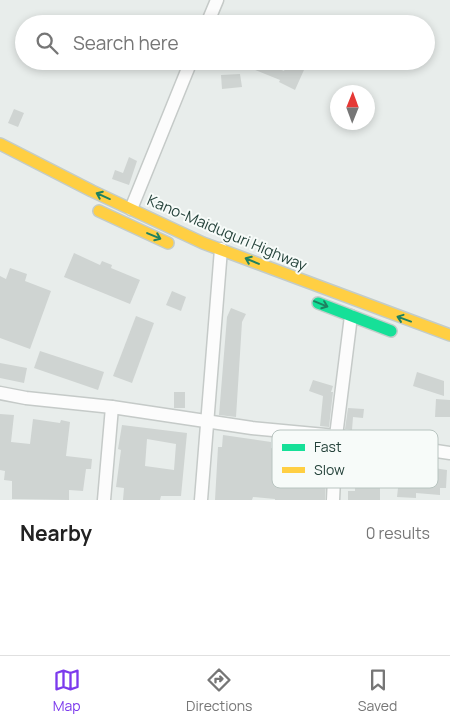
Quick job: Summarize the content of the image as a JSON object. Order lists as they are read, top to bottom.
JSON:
{
  "streets": {
    "highway": ["Kano-Maiduguri Highway"]
  },
  "legend": ["Fast", "Slow"],
  "north": "top",
  "page": {
    "search": "Search here",
    "heading": ["Nearby", "0 results"],
    "nav": ["Map", "Directions", "Saved"]
  }
}
